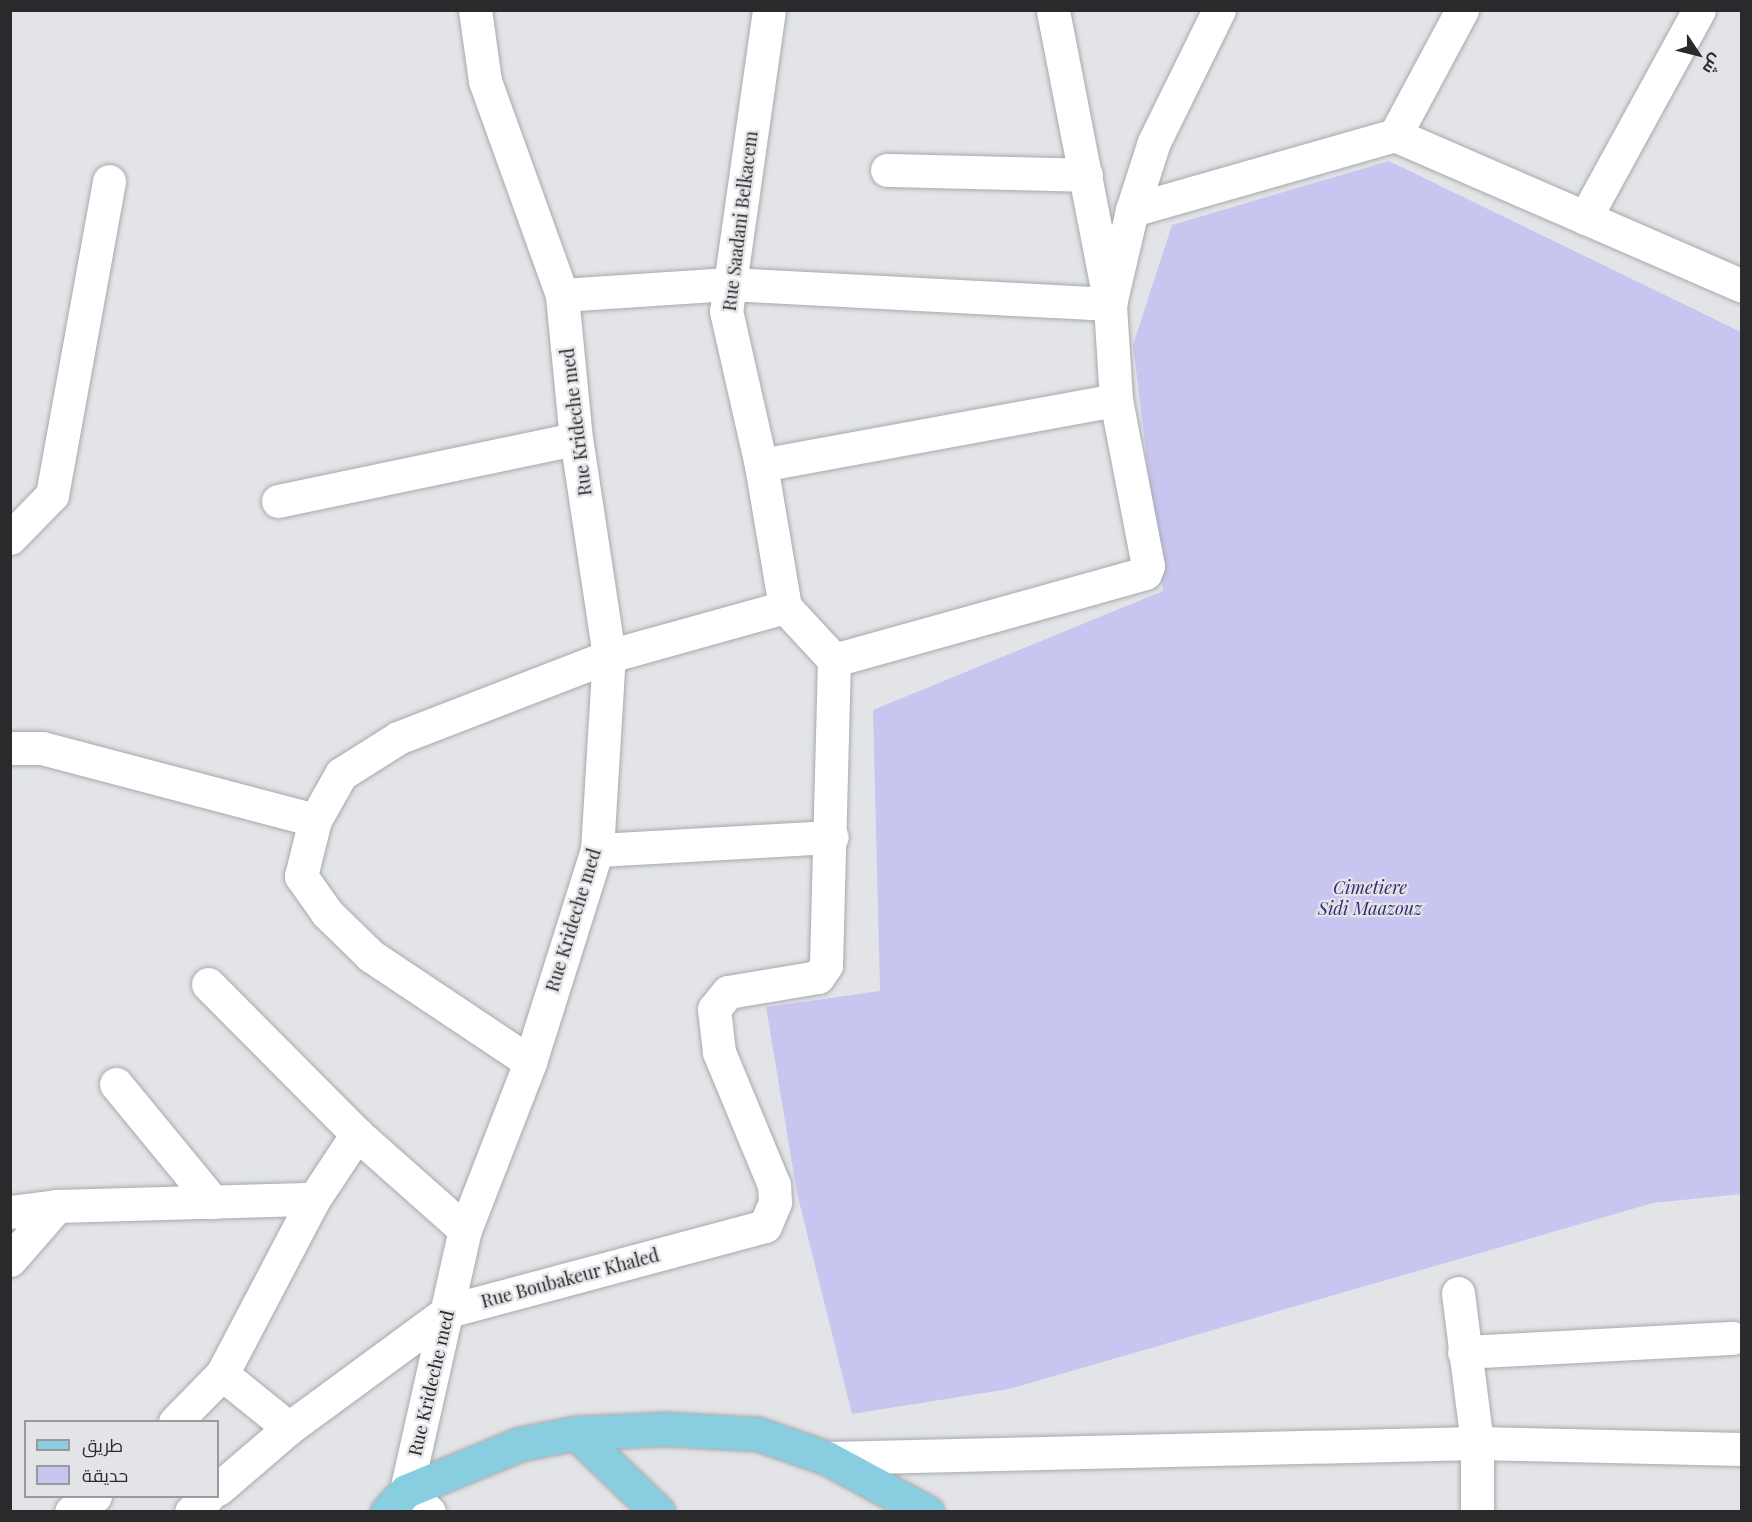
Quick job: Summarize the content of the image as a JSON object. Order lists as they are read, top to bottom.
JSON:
{
  "streets": {
    "street": ["Rue Saadani Belkacem", "Rue Krideche med", "Rue Boubakeur Khaled"]
  },
  "crossings": [
    ["Rue Krideche med", "Rue Boubakeur Khaled"]
  ],
  "parks": ["Cimetiere Sidi Maazouz"],
  "legend": ["طريق", "حديقة"],
  "north": "bottom right"
}
